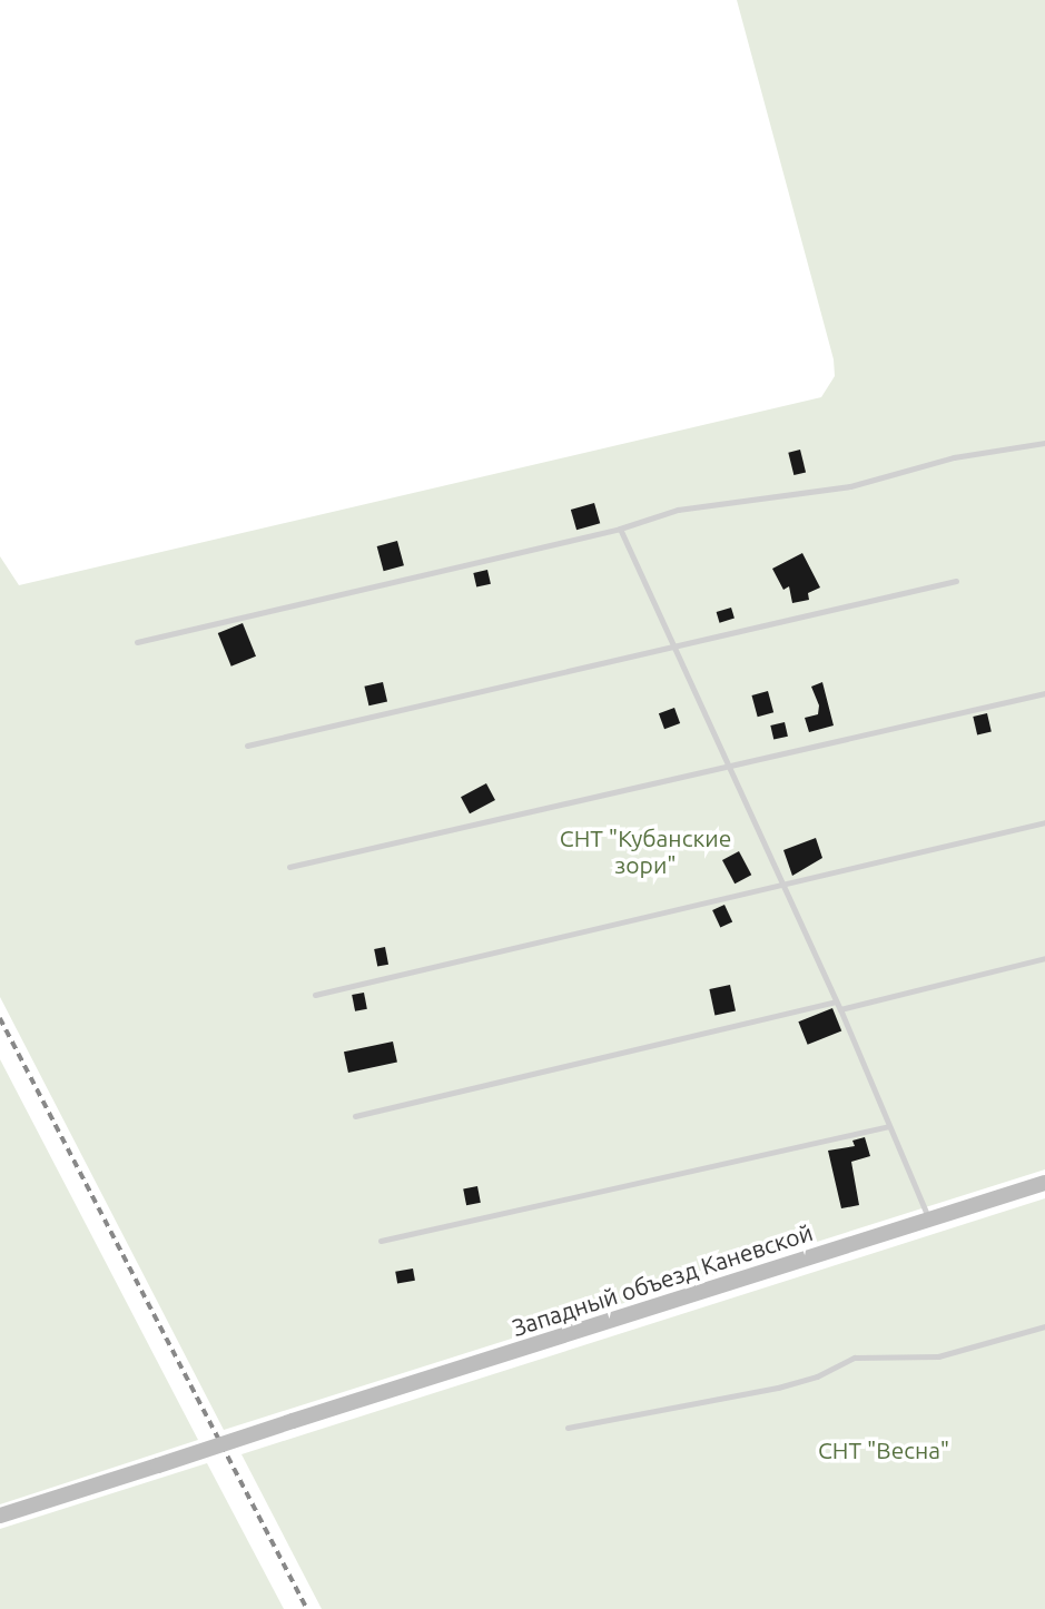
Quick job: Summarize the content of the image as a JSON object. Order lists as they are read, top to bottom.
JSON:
{
  "streets": {
    "main road": ["Западный объезд Каневской"]
  },
  "parks": ["СНТ \"Кубанские зори\"", "СНТ \"Весна\""]
}
